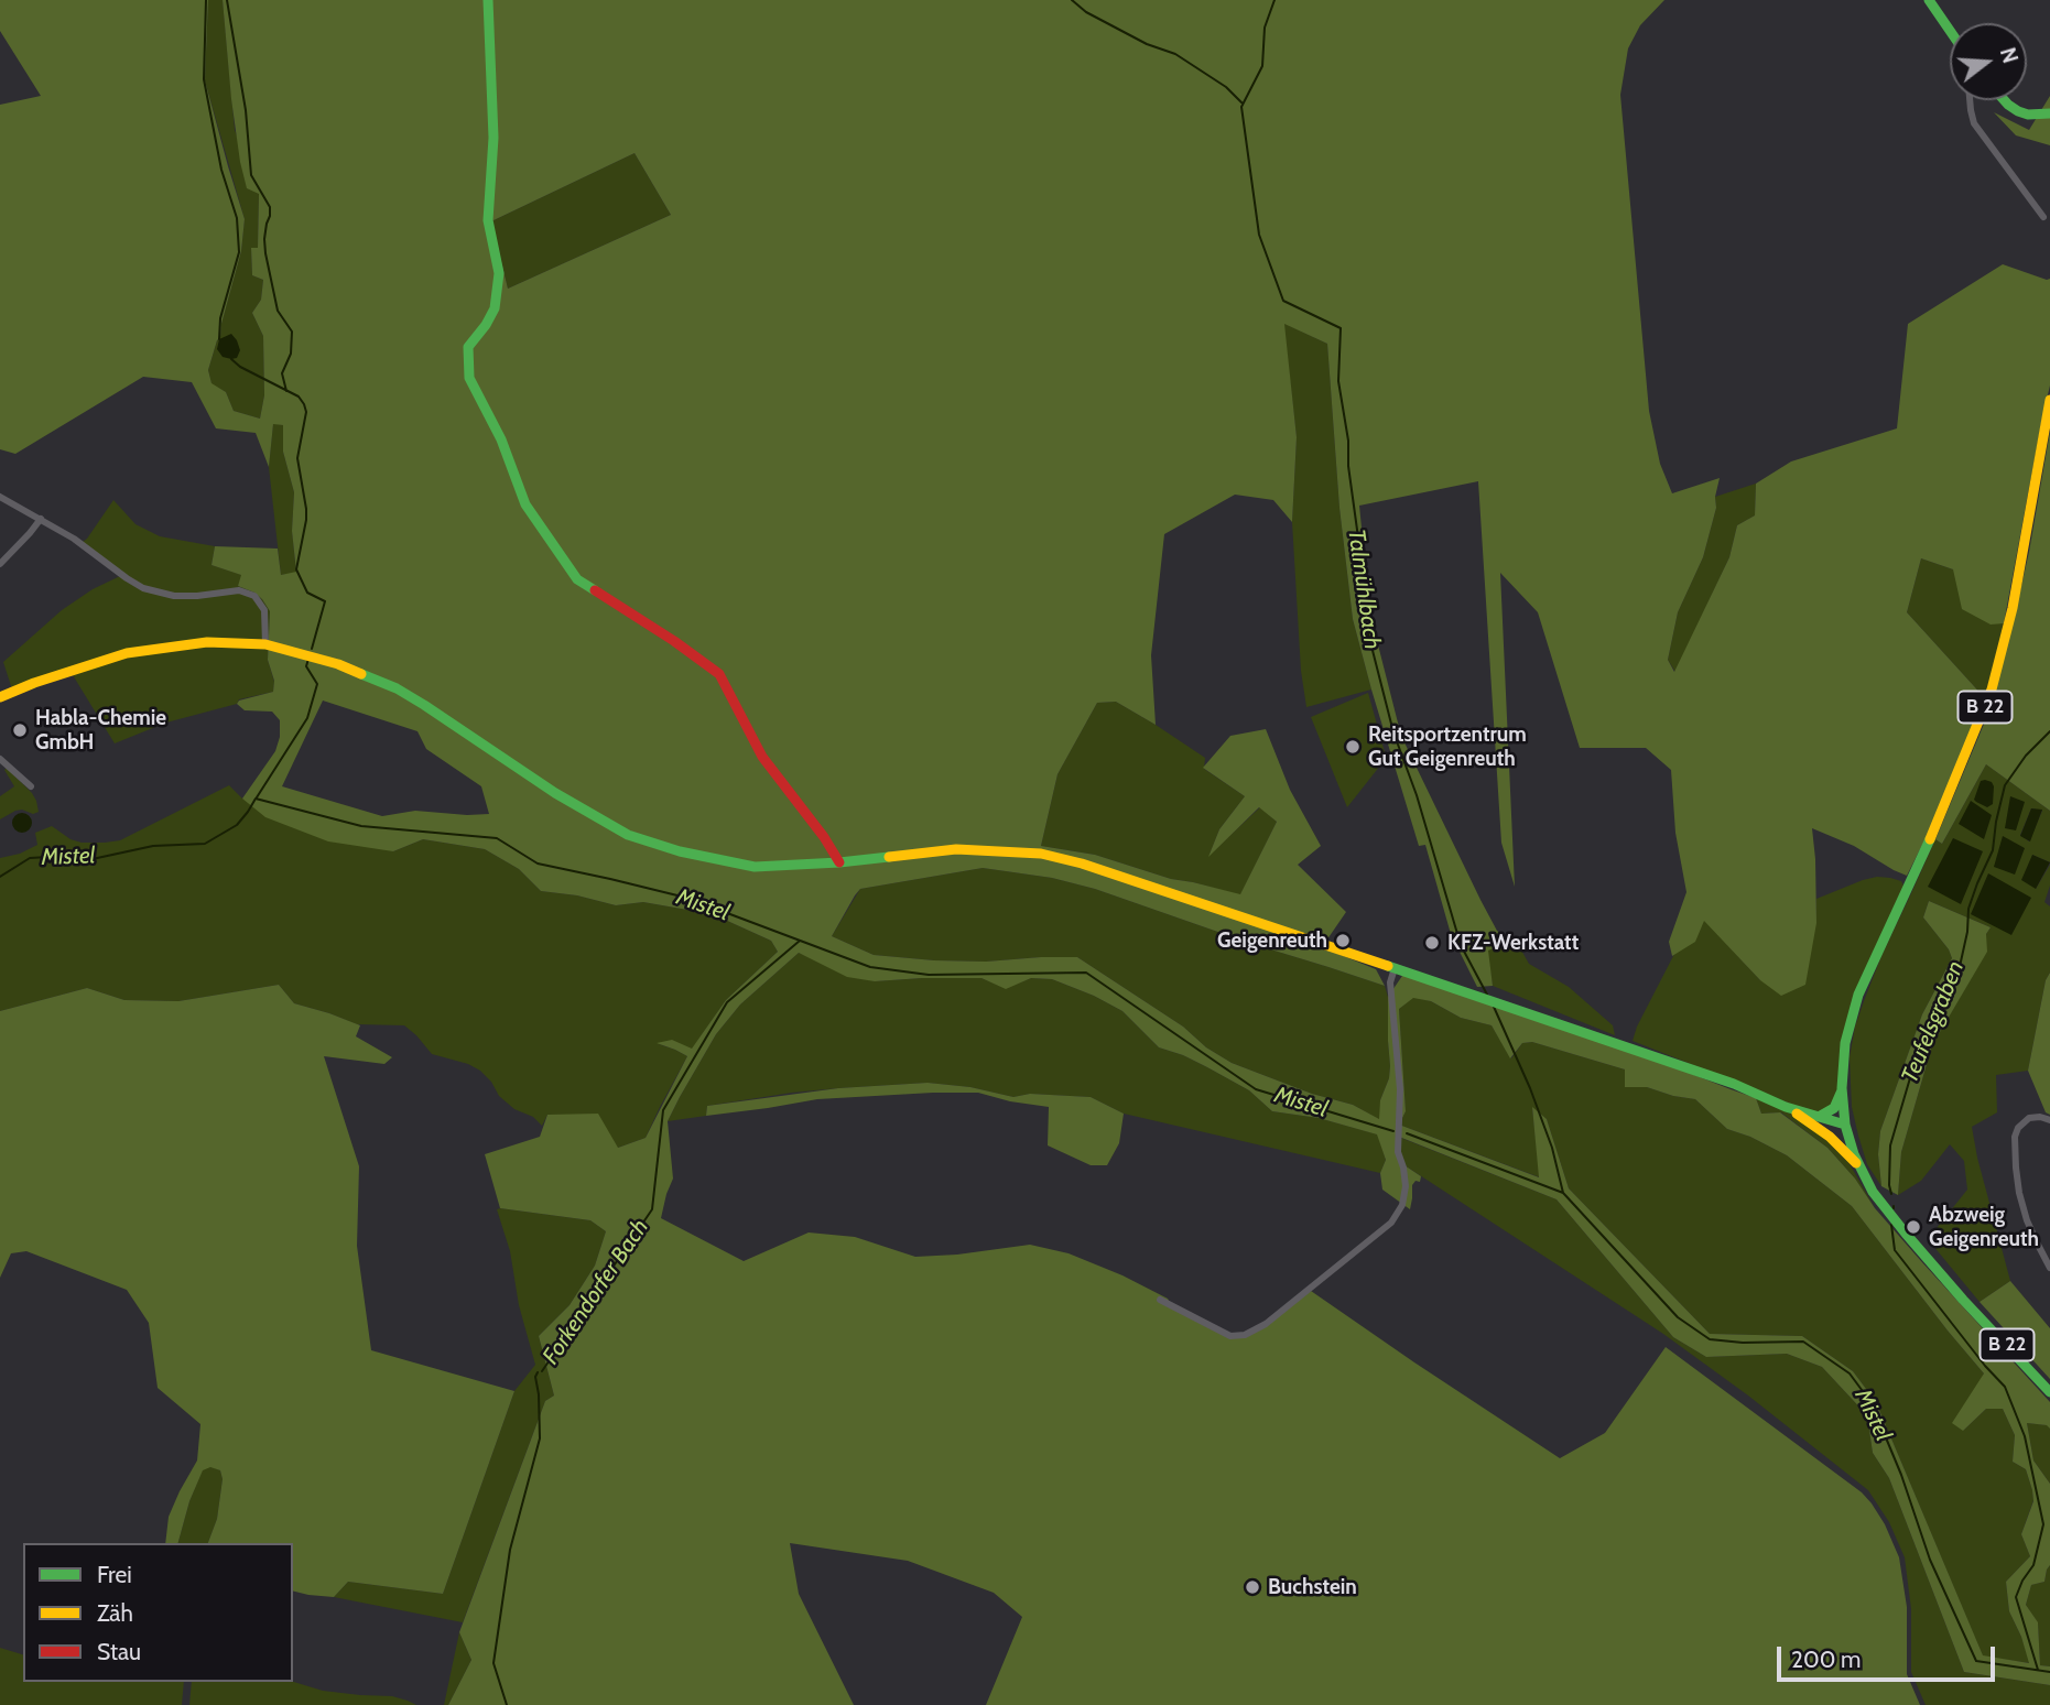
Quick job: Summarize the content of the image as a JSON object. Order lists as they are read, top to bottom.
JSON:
{
  "streets": {
    "main road": ["B 22"]
  },
  "water": [
    "Talmühlbach",
    "Mistel",
    "Teufelsgraben",
    "Forkendorfer Bach"
  ],
  "places": [
    "Habla-Chemie GmbH",
    "Reitsportzentrum Gut Geigenreuth",
    "Geigenreuth",
    "KFZ-Werkstatt",
    "Abzweig Geigenreuth",
    "Buchstein"
  ],
  "legend": ["Frei", "Zäh", "Stau"],
  "scale_bar": "200 m",
  "north": "right"
}
